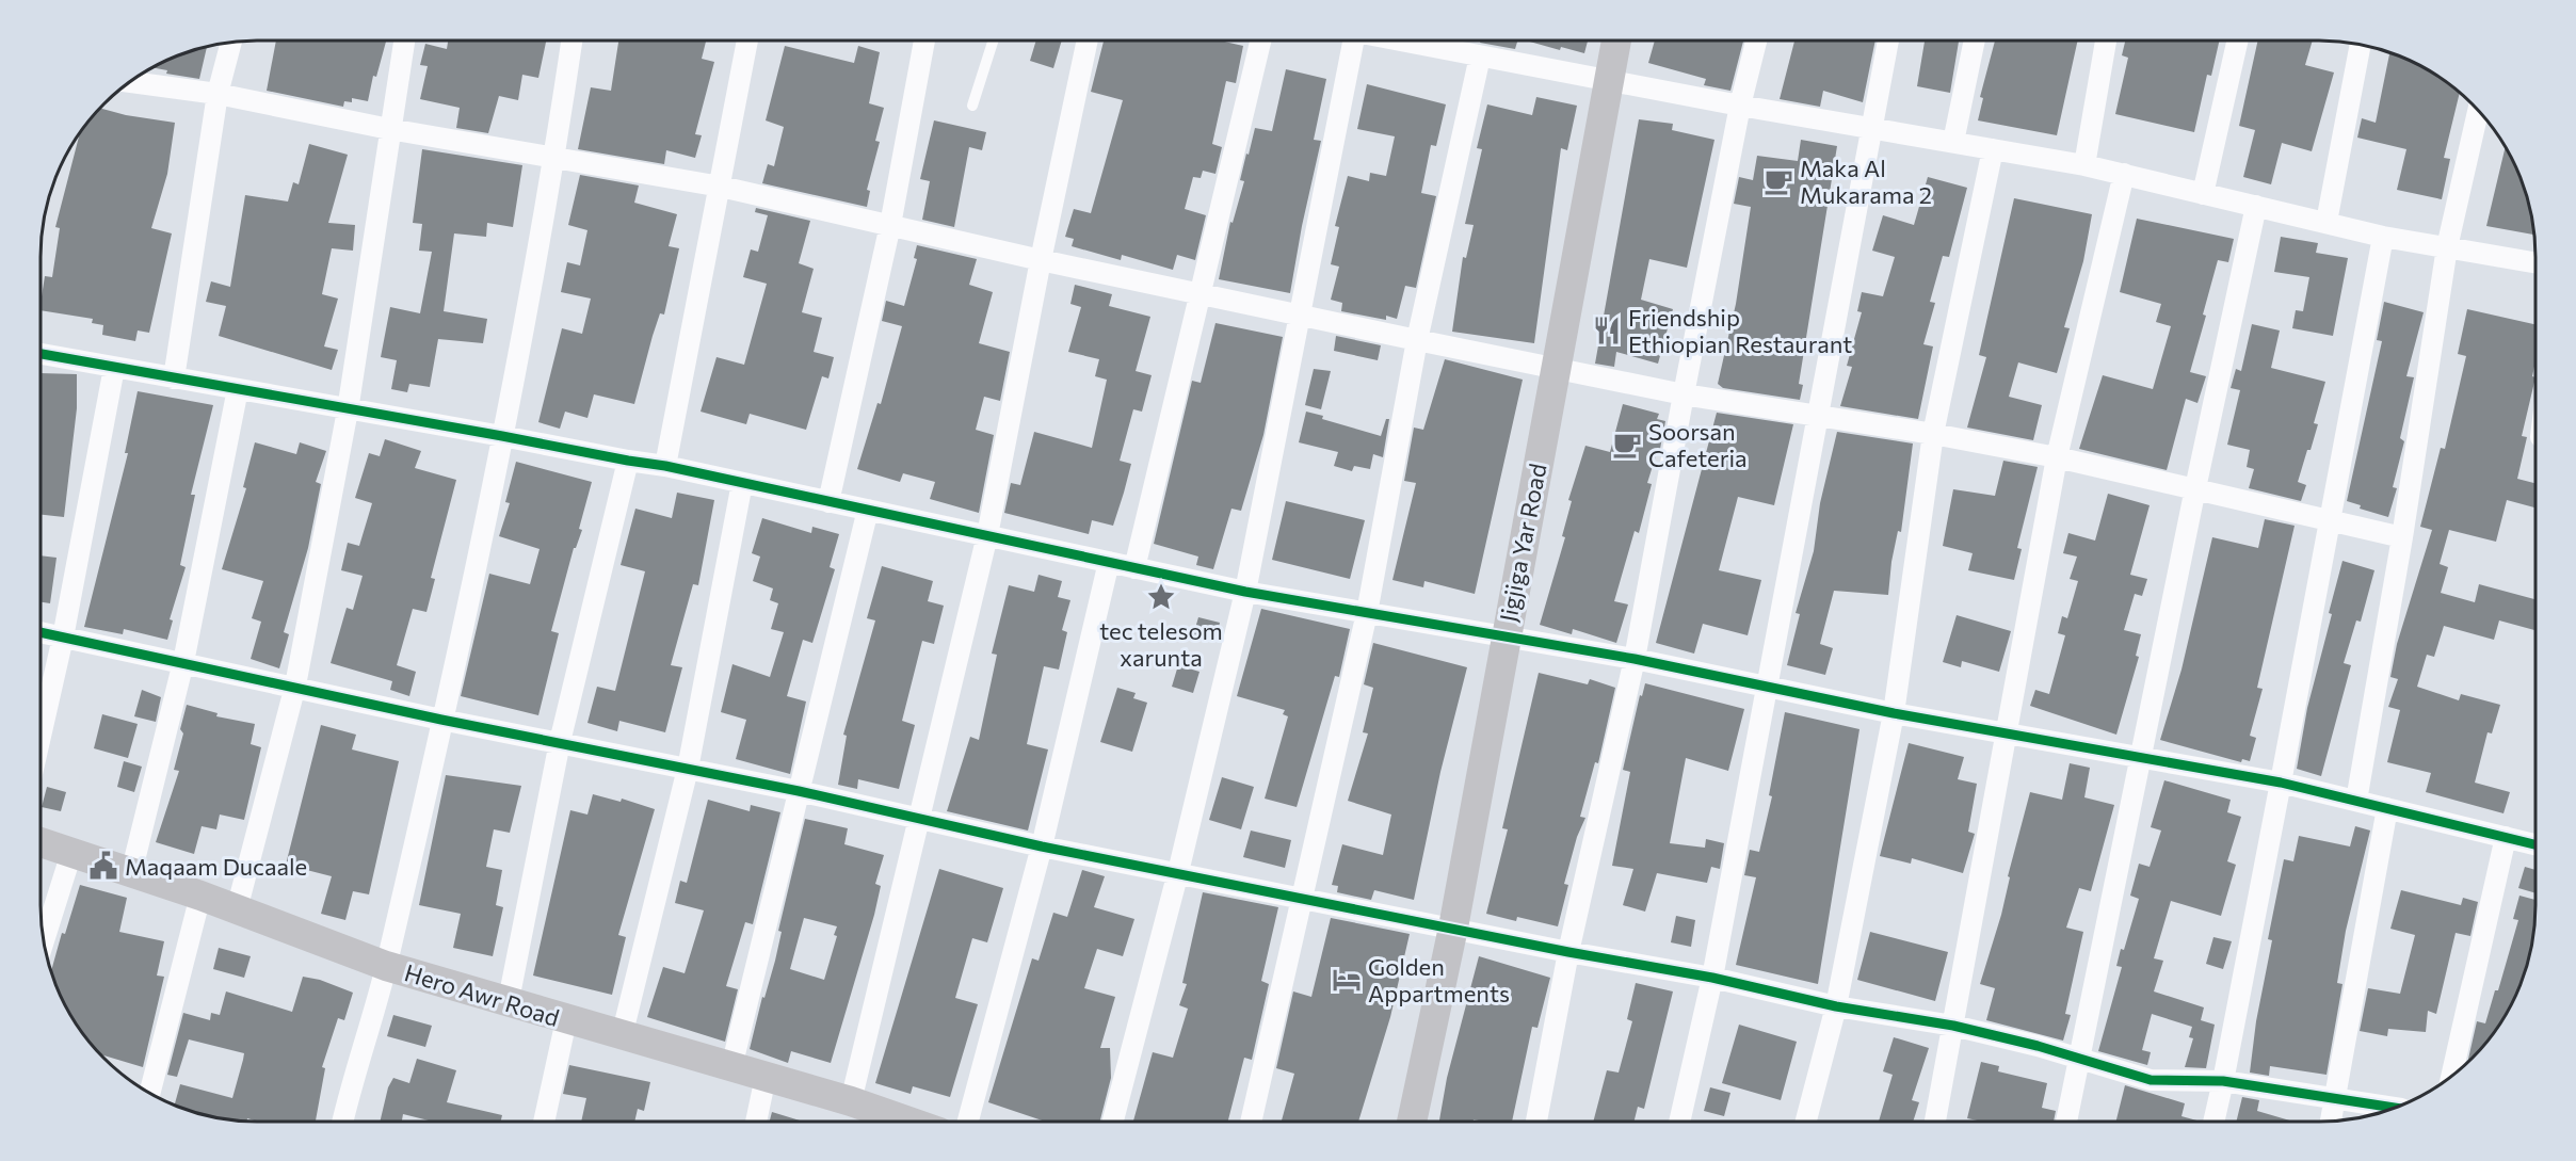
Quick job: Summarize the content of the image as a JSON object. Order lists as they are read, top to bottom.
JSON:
{
  "streets": {
    "street": ["Jigjiga Yar Road", "Hero Awr Road"]
  },
  "places": {
    "cafe": ["Maka Al Mukarama 2", "Soorsan Cafeteria"],
    "restaurant": ["Friendship Ethiopian Restaurant"],
    "place": ["tec telesom xarunta"],
    "public building": ["Maqaam Ducaale"],
    "hotel": ["Golden Appartments"]
  }
}
